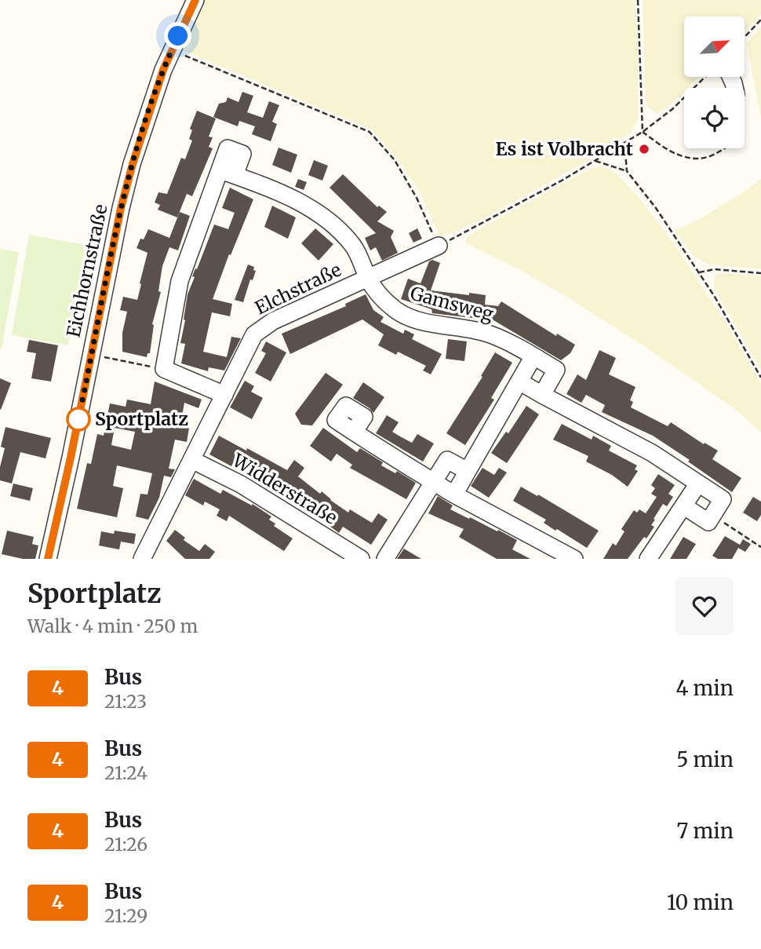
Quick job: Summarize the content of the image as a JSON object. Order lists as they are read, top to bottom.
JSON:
{
  "streets": {
    "street": [
      "Eichhornstraße",
      "Elchstraße",
      "Gamsweg",
      "Widderstraße"
    ]
  },
  "crossings": [
    ["Elchstraße", "Gamsweg"],
    ["Elchstraße", "Widderstraße"]
  ],
  "places": ["Es ist Volbracht", "Sportplatz"],
  "lines": ["bus line 4"],
  "north": "top right",
  "page": {
    "heading": ["Sportplatz", "Walk · 4 min · 250 m"],
    "list": [
      {
        "mark": "4",
        "name": "Bus",
        "note": "21:23",
        "value": "4 min"
      },
      {
        "mark": "4",
        "name": "Bus",
        "note": "21:24",
        "value": "5 min"
      },
      {
        "mark": "4",
        "name": "Bus",
        "note": "21:26",
        "value": "7 min"
      },
      {
        "mark": "4",
        "name": "Bus",
        "note": "21:29",
        "value": "10 min"
      }
    ]
  }
}
